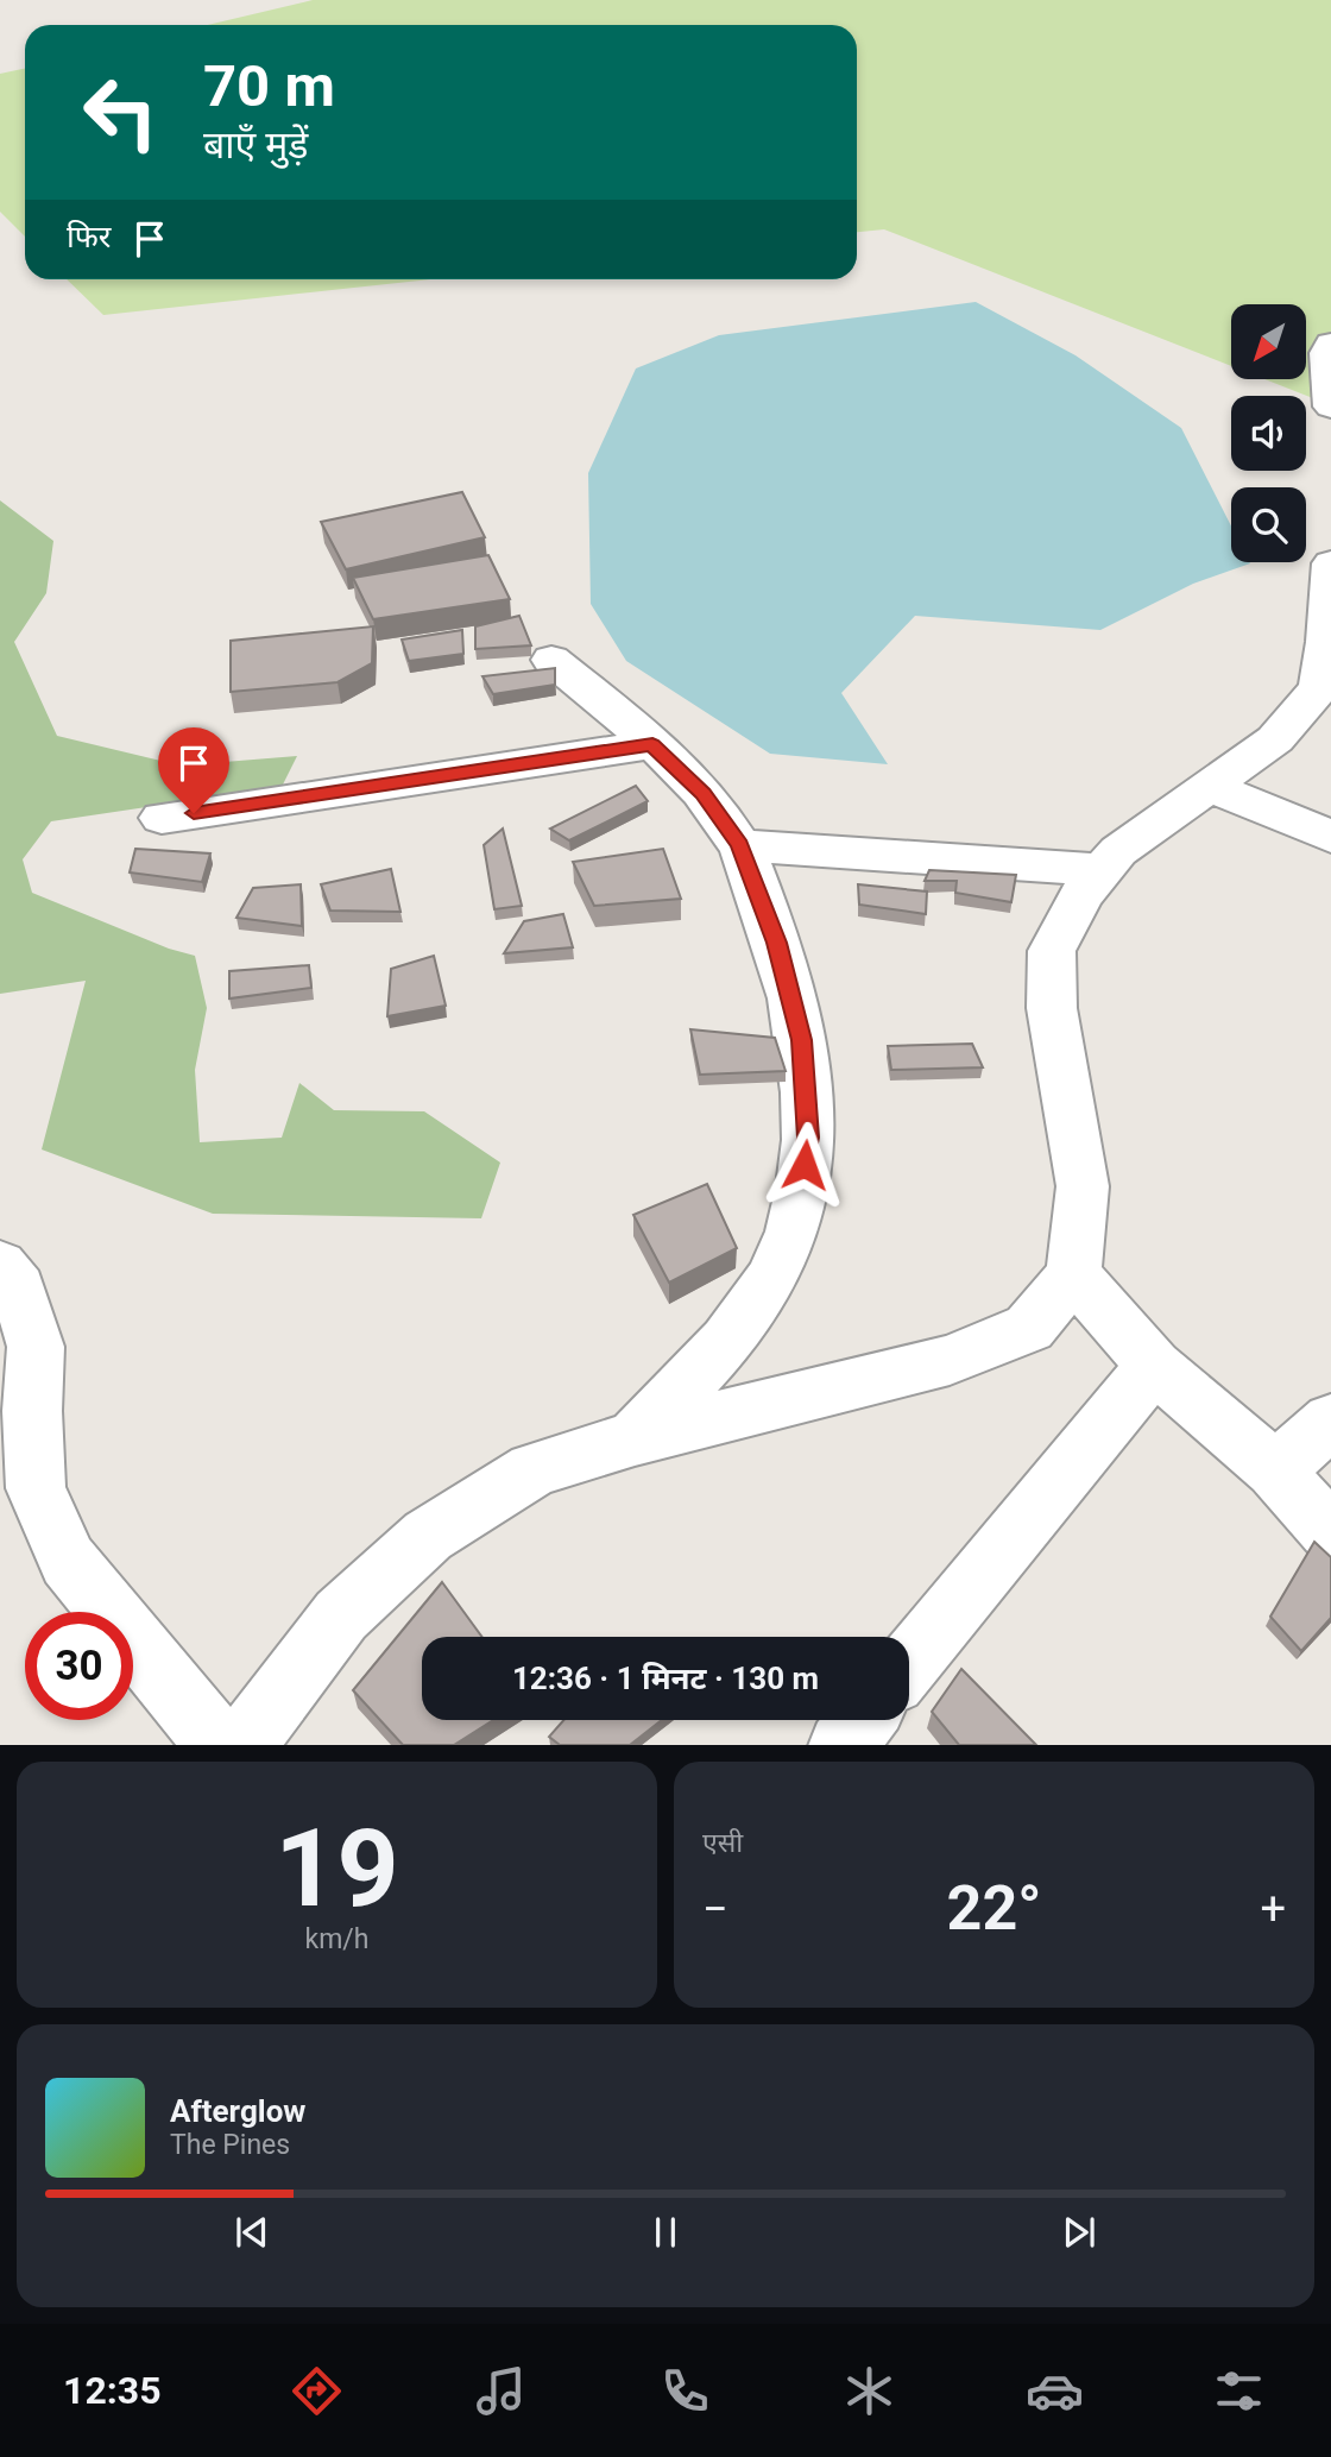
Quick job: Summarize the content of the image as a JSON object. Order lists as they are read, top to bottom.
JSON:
{
  "north": "bottom left",
  "page": {
    "turn": ["70 m", "बाएँ मुड़ें"],
    "then": "फिर",
    "limit": "30",
    "trip": "12:36 · 1 मिनट · 130 m",
    "tile": [
      ["19", "km/h"],
      "एसी"
    ],
    "heat": ["−", "22°", "+"],
    "song": ["Afterglow", "The Pines"],
    "tabs": "12:35"
  }
}
